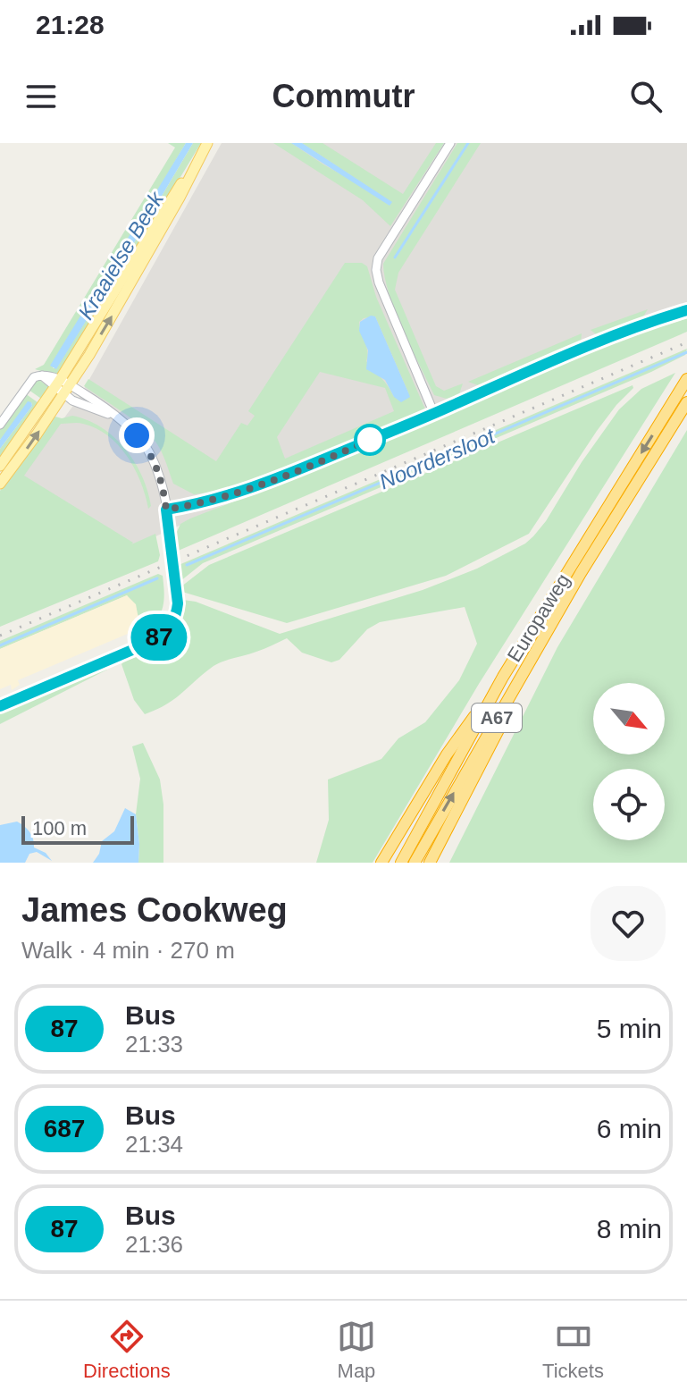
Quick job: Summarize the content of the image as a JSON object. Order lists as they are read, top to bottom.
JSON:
{
  "streets": {
    "highway": ["Europaweg", "A67"]
  },
  "crossings": [
    ["Europaweg", "A67"]
  ],
  "water": ["Kraaielse Beek", "Noordersloot"],
  "lines": ["bus line 87"],
  "scale_bar": "100 m",
  "north": "bottom right",
  "page": {
    "status": "21:28",
    "header": "Commutr",
    "on_map": "87",
    "scale": "100 m",
    "heading": ["James Cookweg", "Walk · 4 min · 270 m"],
    "list": [
      {
        "mark": "87",
        "name": "Bus",
        "note": "21:33",
        "value": "5 min"
      },
      {
        "mark": "687",
        "name": "Bus",
        "note": "21:34",
        "value": "6 min"
      },
      {
        "mark": "87",
        "name": "Bus",
        "note": "21:36",
        "value": "8 min"
      }
    ],
    "tabs": ["Directions", "Map", "Tickets"]
  }
}
